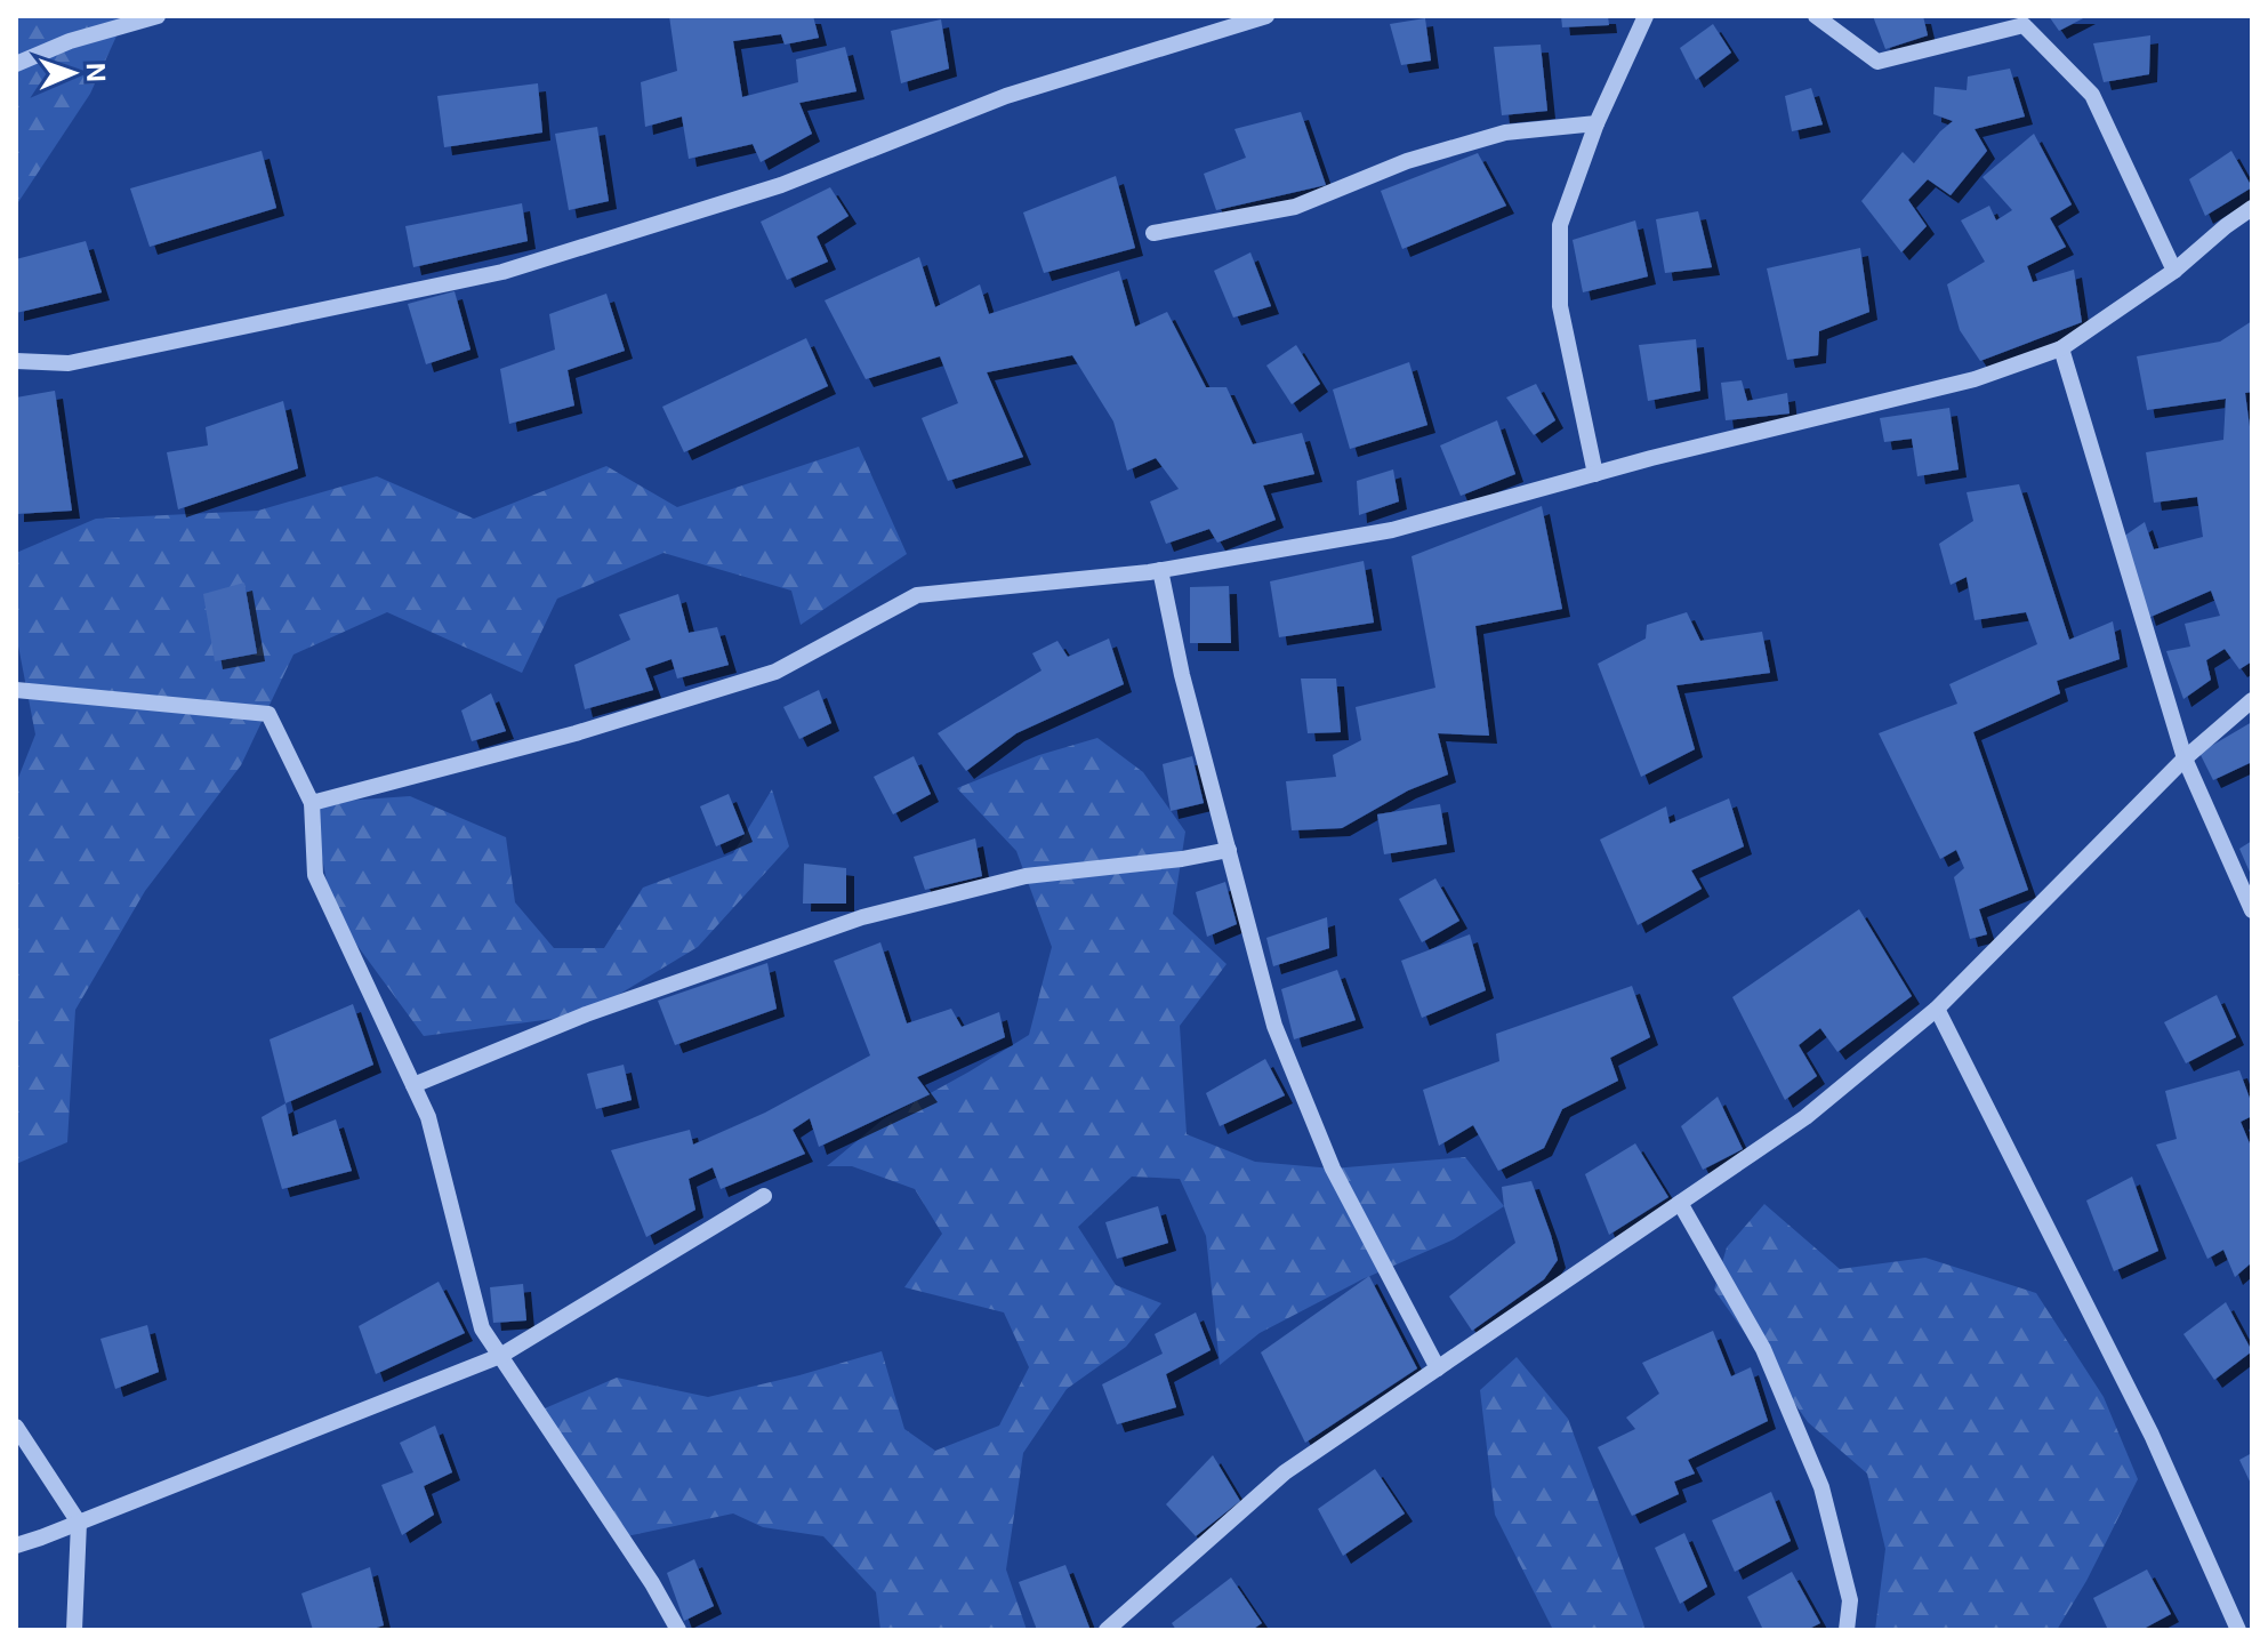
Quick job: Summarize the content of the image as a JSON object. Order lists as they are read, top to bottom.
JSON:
{
  "north": "right"
}
